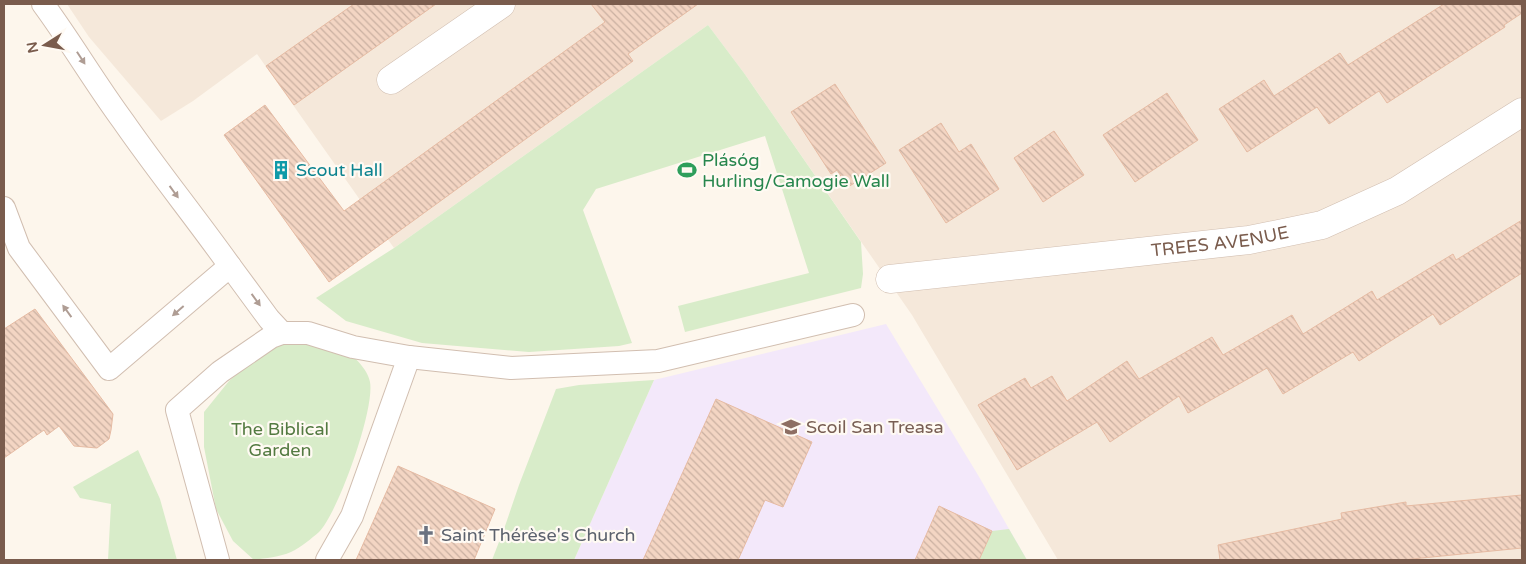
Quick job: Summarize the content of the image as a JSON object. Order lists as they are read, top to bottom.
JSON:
{
  "streets": {
    "street": ["TREES AVENUE"]
  },
  "parks": ["The Biblical Garden"],
  "places": {
    "building": ["Scout Hall"],
    "sports": ["Plásóg Hurling/Camogie Wall"],
    "school or university": ["Scoil San Treasa"],
    "church": ["Saint Thérèse's Church"]
  },
  "north": "left"
}
